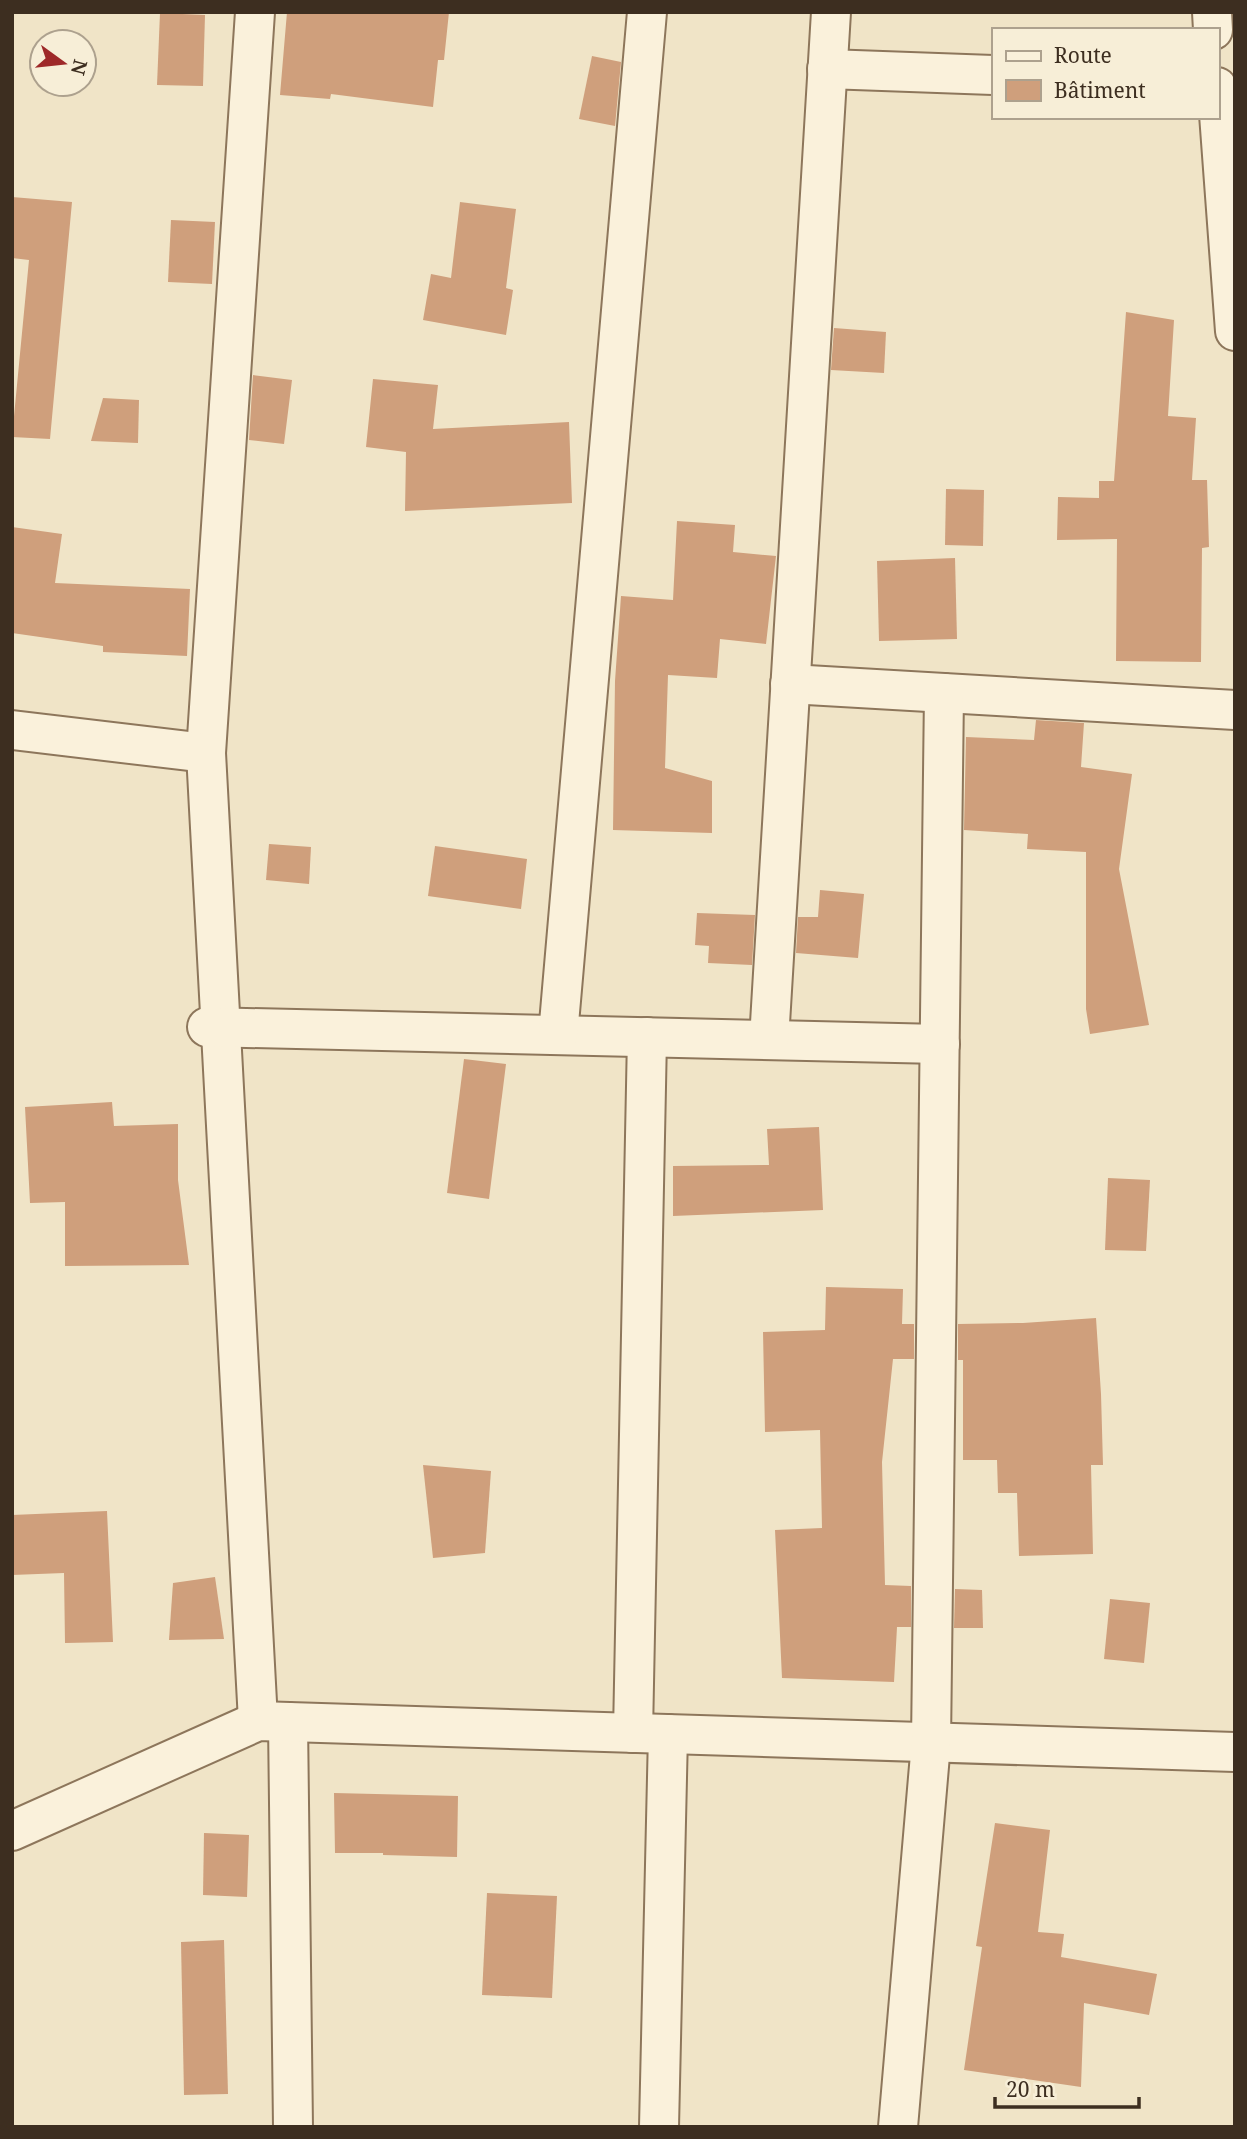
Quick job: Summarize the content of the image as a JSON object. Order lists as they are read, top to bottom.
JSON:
{
  "legend": ["Route", "Bâtiment"],
  "scale_bar": "20 m",
  "north": "right"
}
